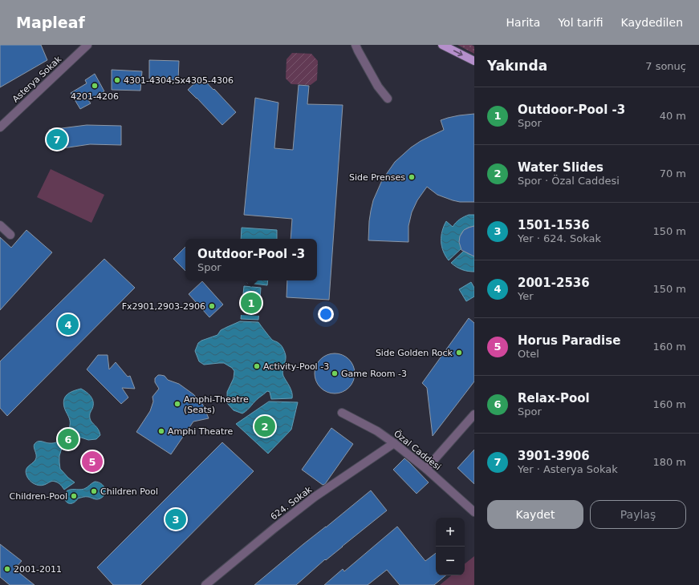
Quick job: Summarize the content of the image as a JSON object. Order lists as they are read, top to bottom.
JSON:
{
  "streets": {
    "street": ["Asterya Sokak", "Özal Caddesi", "624. Sokak"]
  },
  "crossings": [
    ["Özal Caddesi", "624. Sokak"]
  ],
  "places": [
    "4301-4304,Sx4305-4306",
    "4201-4206",
    "Side Prenses",
    "Fx2901,2903-2906",
    "Side Golden Rock",
    "Activity-Pool -3",
    "Game Room -3",
    "Amphi-Theatre (Seats)",
    "Amphi Theatre",
    "Children Pool",
    "Children-Pool",
    "2001-2011"
  ],
  "page": {
    "header": "Mapleaf",
    "nav": ["Harita", "Yol tarifi", "Kaydedilen"],
    "heading": ["Yakında", "7 sonuç"],
    "list": [
      {
        "mark": "1",
        "name": "Outdoor-Pool -3",
        "note": "Spor",
        "value": "40 m"
      },
      {
        "mark": "2",
        "name": "Water Slides",
        "note": "Spor · Özal Caddesi",
        "value": "70 m"
      },
      {
        "mark": "3",
        "name": "1501-1536",
        "note": "Yer · 624. Sokak",
        "value": "150 m"
      },
      {
        "mark": "4",
        "name": "2001-2536",
        "note": "Yer",
        "value": "150 m"
      },
      {
        "mark": "5",
        "name": "Horus Paradise",
        "note": "Otel",
        "value": "160 m"
      },
      {
        "mark": "6",
        "name": "Relax-Pool",
        "note": "Spor",
        "value": "160 m"
      },
      {
        "mark": "7",
        "name": "3901-3906",
        "note": "Yer · Asterya Sokak",
        "value": "180 m"
      }
    ],
    "pins": [
      "7",
      "1",
      "4",
      "2",
      "6",
      "5",
      "3"
    ],
    "popup": ["Outdoor-Pool -3", "Spor"],
    "buttons": ["Kaydet", "Paylaş"],
    "map_buttons": ["+", "−"]
  }
}
